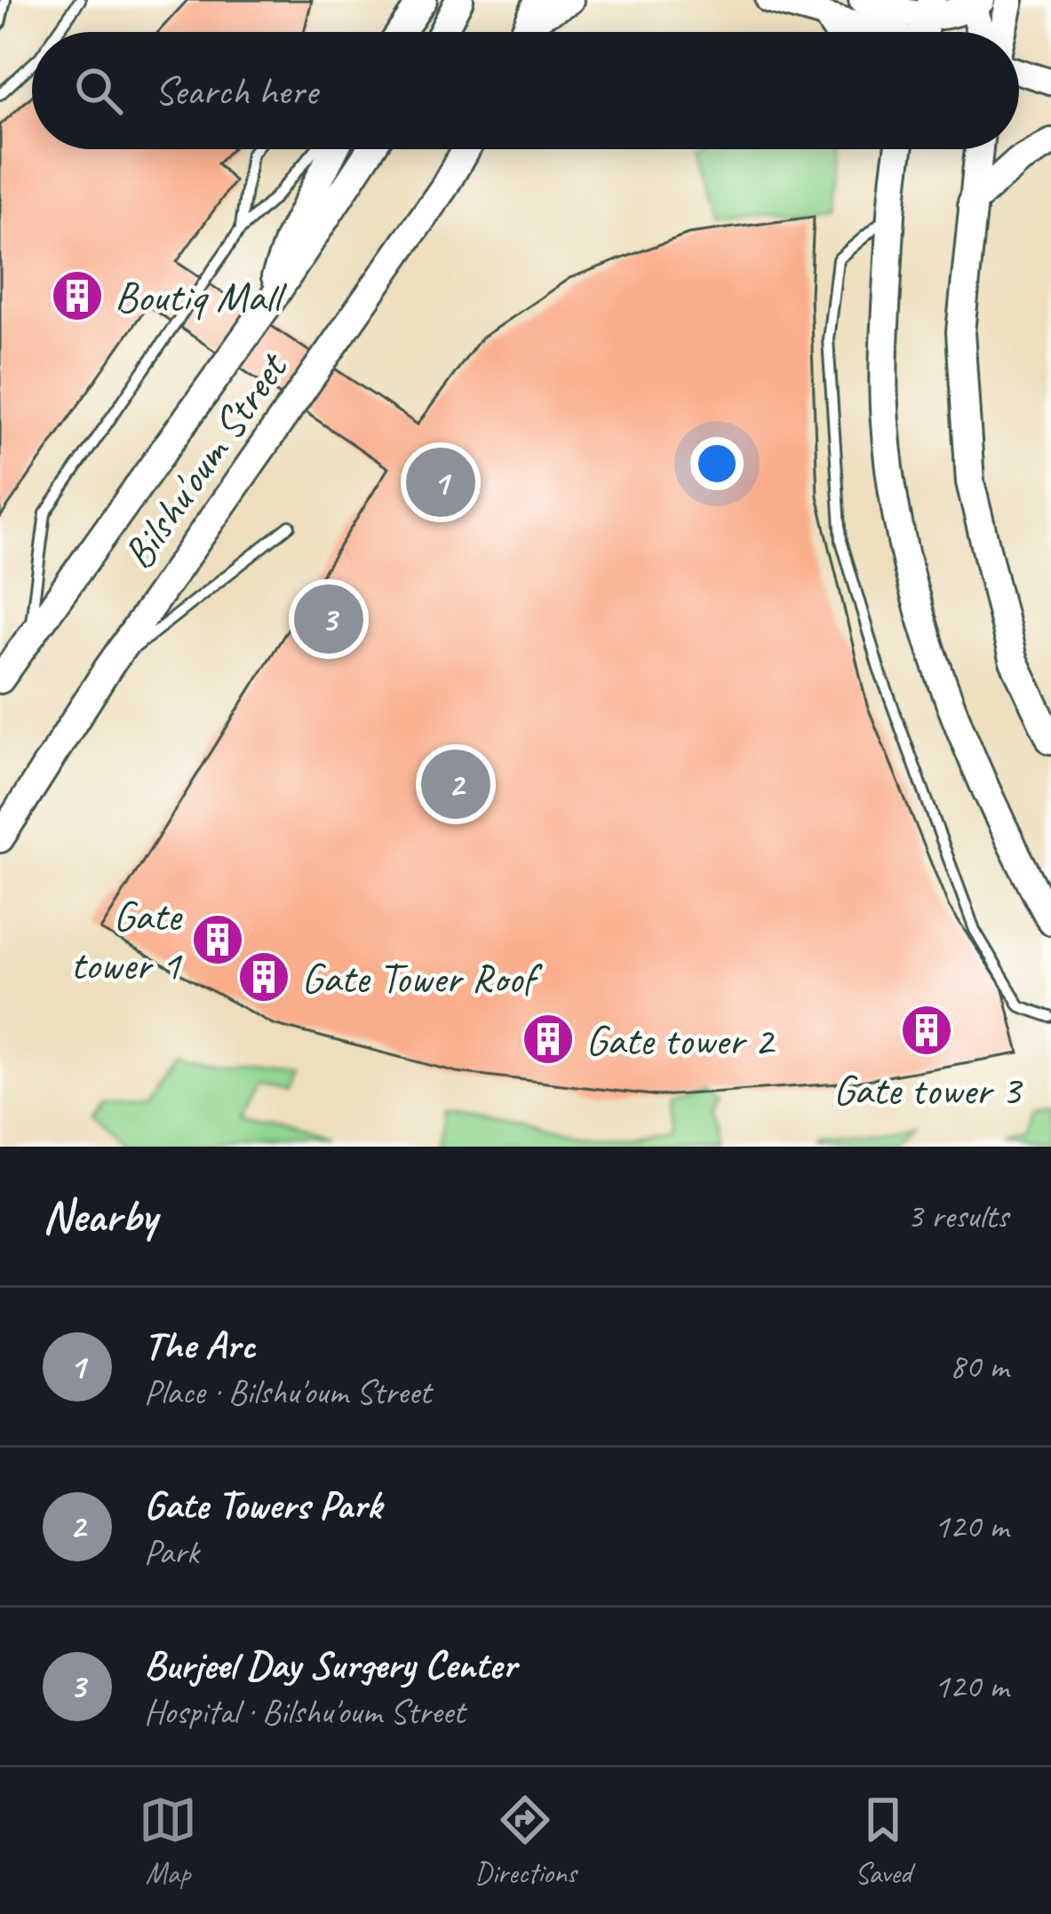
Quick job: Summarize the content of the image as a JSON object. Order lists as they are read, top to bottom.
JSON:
{
  "streets": {
    "main road": ["Bilshu'oum Street"]
  },
  "places": {
    "building": [
      "Boutiq Mall",
      "Gate tower 1",
      "Gate Tower Roof",
      "Gate tower 3",
      "Gate tower 2"
    ]
  },
  "page": {
    "search": "Search here",
    "pins": ["1", "3", "2"],
    "heading": ["Nearby", "3 results"],
    "list": [
      {
        "mark": "1",
        "name": "The Arc",
        "note": "Place · Bilshu'oum Street",
        "value": "80 m"
      },
      {
        "mark": "2",
        "name": "Gate Towers Park",
        "note": "Park",
        "value": "120 m"
      },
      {
        "mark": "3",
        "name": "Burjeel Day Surgery Center",
        "note": "Hospital · Bilshu'oum Street",
        "value": "120 m"
      }
    ],
    "nav": ["Map", "Directions", "Saved"]
  }
}
